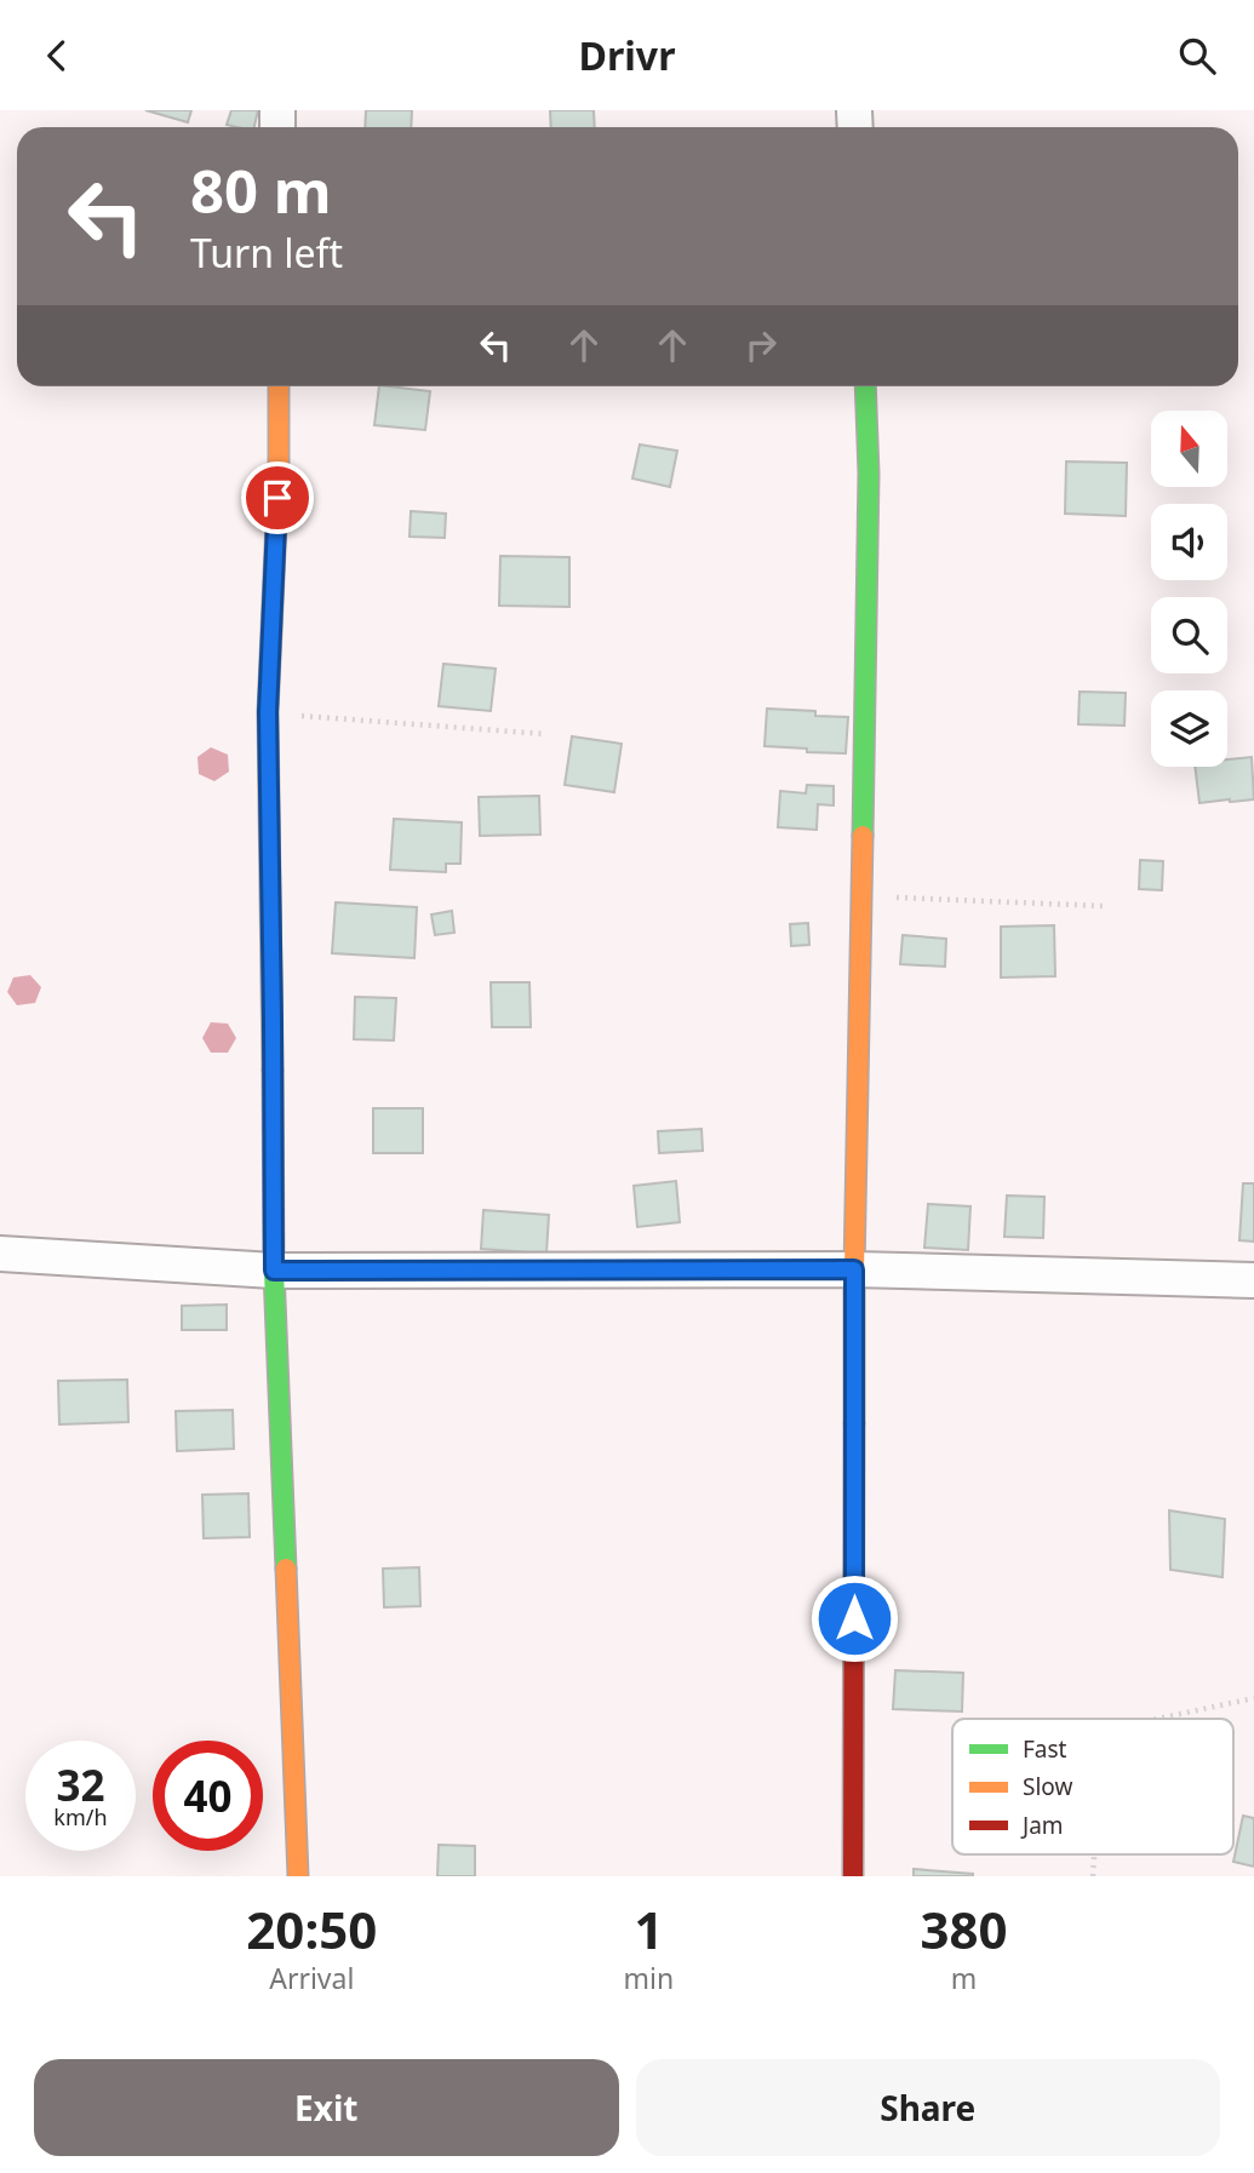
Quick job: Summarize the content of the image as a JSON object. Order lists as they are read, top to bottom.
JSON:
{
  "legend": ["Fast", "Slow", "Jam"],
  "north": "top",
  "page": {
    "header": "Drivr",
    "turn": ["80 m", "Turn left"],
    "speed": "32 km/h",
    "limit": "40",
    "eta": [
      "20:50",
      "Arrival",
      "1",
      "min",
      "380",
      "m"
    ],
    "buttons": ["Exit", "Share"]
  }
}
